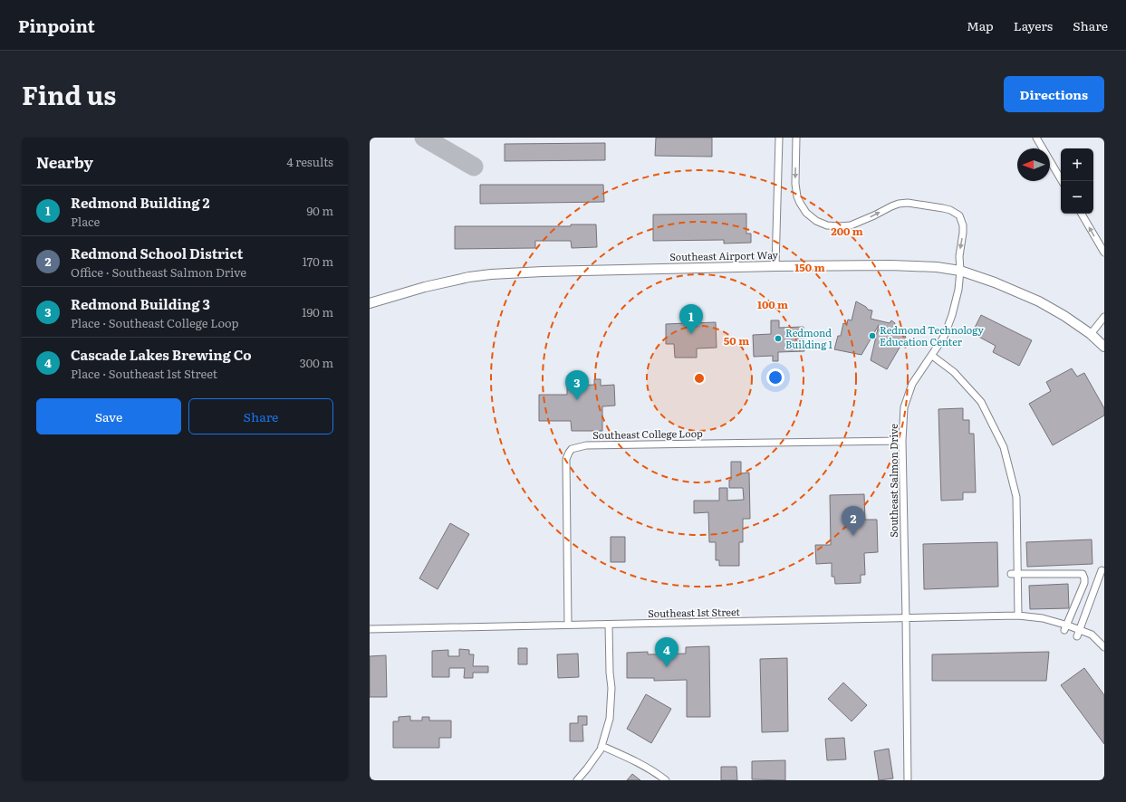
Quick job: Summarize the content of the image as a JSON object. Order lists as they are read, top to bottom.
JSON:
{
  "streets": {
    "main road": ["Southeast Airport Way"],
    "street": ["Southeast College Loop", "Southeast Salmon Drive", "Southeast 1st Street"]
  },
  "crossings": [
    ["Southeast Airport Way", "Southeast Salmon Drive"],
    ["Southeast College Loop", "Southeast Salmon Drive"],
    ["Southeast College Loop", "Southeast 1st Street"],
    ["Southeast Salmon Drive", "Southeast 1st Street"]
  ],
  "places": ["Redmond Technology Education Center", "Redmond Building 1"],
  "north": "left",
  "page": {
    "header": "Pinpoint",
    "nav": ["Map", "Layers", "Share"],
    "title": "Find us",
    "buttons": [
      "Directions",
      ["Save", "Share"]
    ],
    "heading": ["Nearby", "4 results"],
    "map_buttons": ["+", "−"],
    "list": [
      {
        "mark": "1",
        "name": "Redmond Building 2",
        "note": "Place",
        "value": "90 m"
      },
      {
        "mark": "2",
        "name": "Redmond School District",
        "note": "Office · Southeast Salmon Drive",
        "value": "170 m"
      },
      {
        "mark": "3",
        "name": "Redmond Building 3",
        "note": "Place · Southeast College Loop",
        "value": "190 m"
      },
      {
        "mark": "4",
        "name": "Cascade Lakes Brewing Co",
        "note": "Place · Southeast 1st Street",
        "value": "300 m"
      }
    ],
    "pins": [
      "1",
      "3",
      "2",
      "4"
    ]
  },
  "rings": [
    "200 m",
    "150 m",
    "100 m",
    "50 m"
  ]
}
